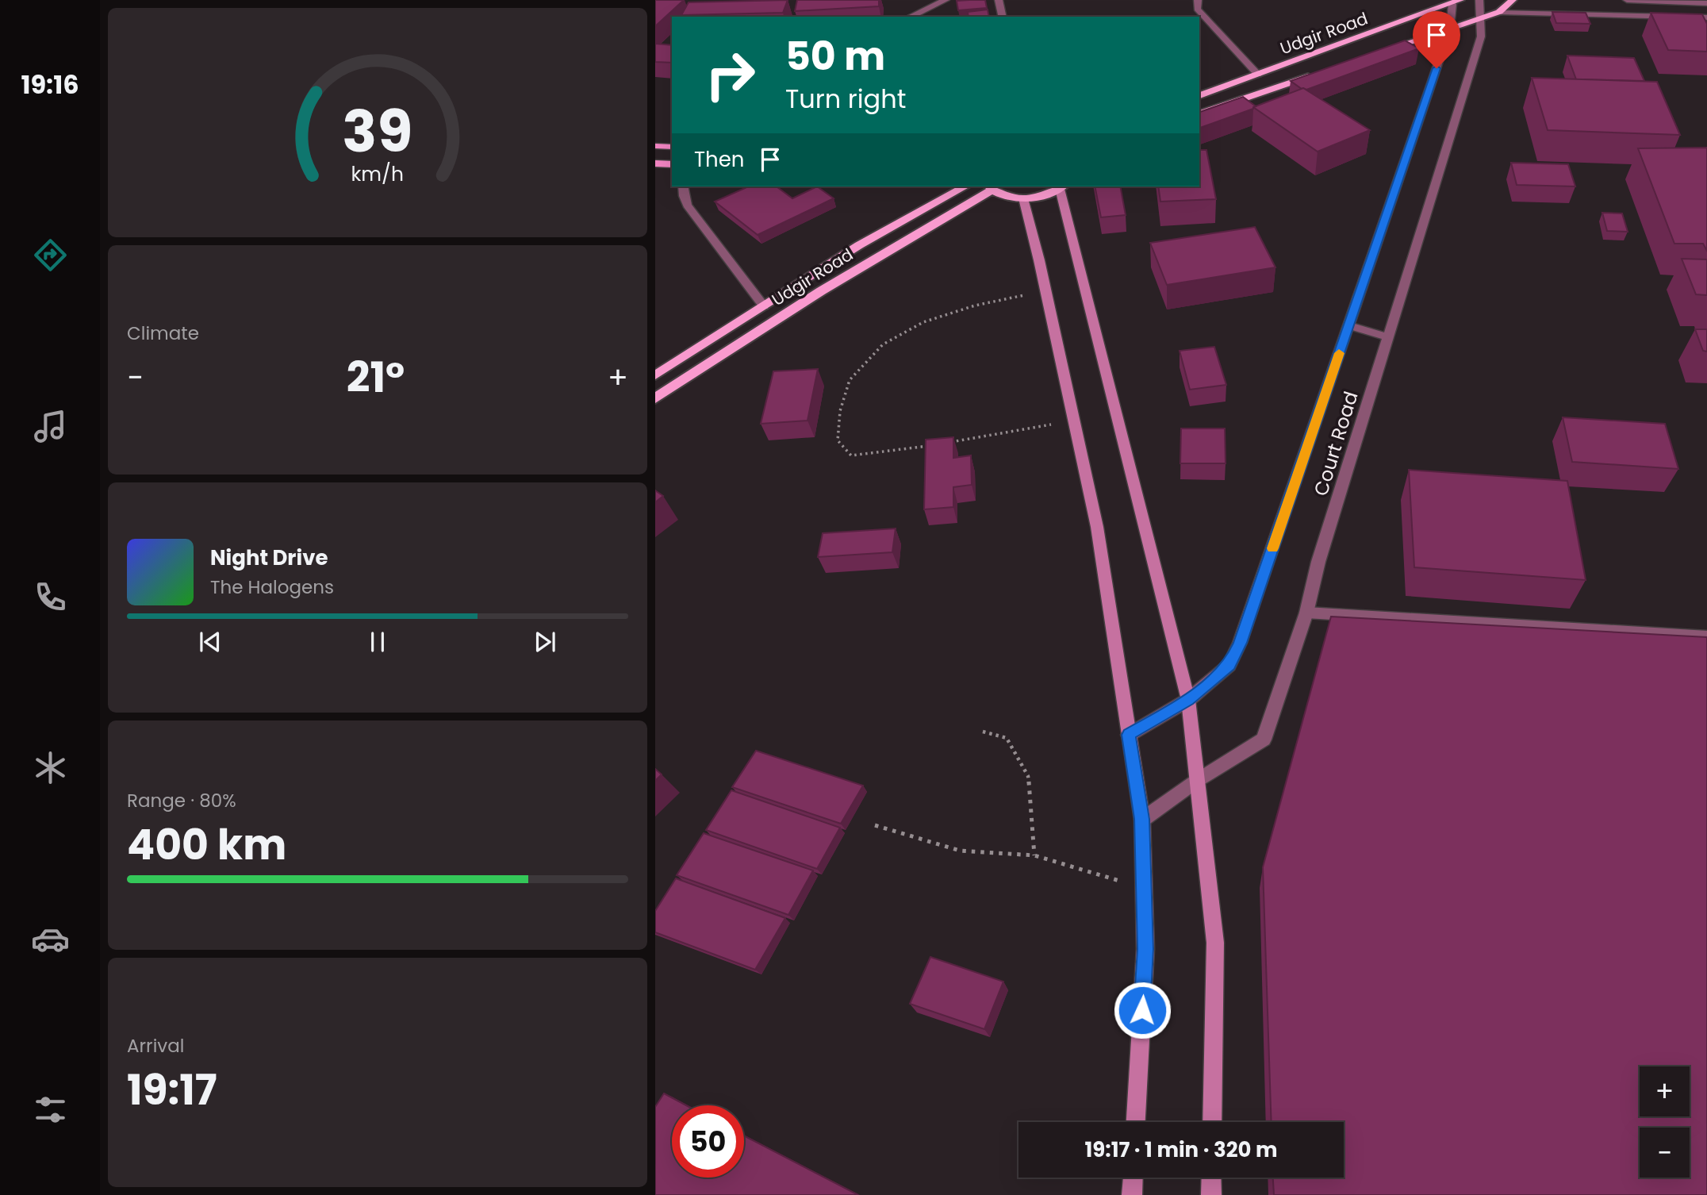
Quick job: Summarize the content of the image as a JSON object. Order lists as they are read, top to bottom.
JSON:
{
  "streets": {
    "highway": ["Udgir Road"],
    "street": ["Court Road"]
  },
  "crossings": [
    ["Udgir Road", "Court Road"]
  ],
  "page": {
    "tabs": "19:16",
    "turn": ["50 m", "Turn right"],
    "then": "Then",
    "tile": [
      "Climate",
      ["Range · 80%", "400 km"],
      ["Arrival", "19:17"]
    ],
    "heat": ["−", "21°", "+"],
    "song": ["Night Drive", "The Halogens"],
    "map_buttons": ["+", "−"],
    "limit": "50",
    "trip": "19:17 · 1 min · 320 m",
    "gauge": ["39", "km/h"]
  }
}
